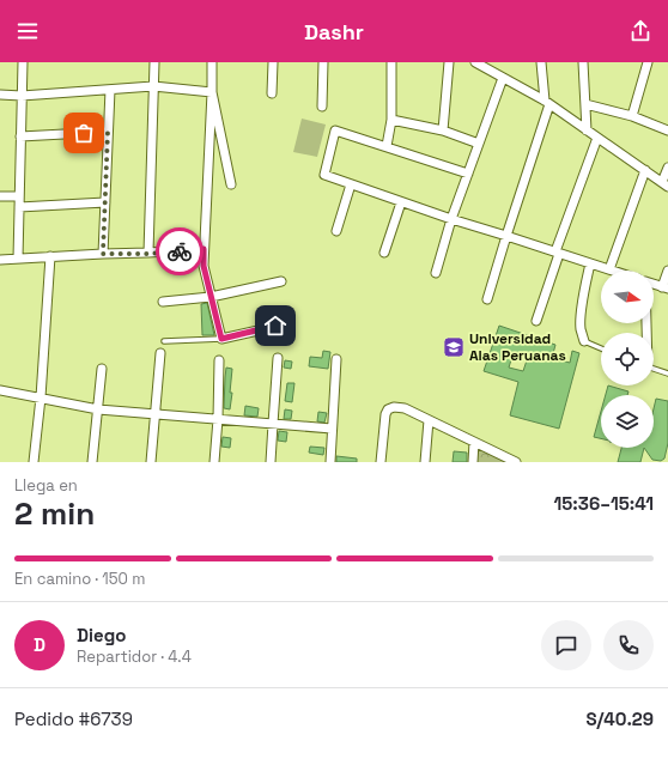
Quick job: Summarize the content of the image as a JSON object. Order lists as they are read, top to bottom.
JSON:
{
  "places": {
    "school or university": ["Universidad Alas Peruanas"]
  },
  "north": "right",
  "page": {
    "header": "Dashr",
    "heading": ["2 min", "Llega en", "15:36–15:41"],
    "panel": [
      "Diego",
      "Repartidor · 4.4",
      "Pedido #6739",
      "S/40.29"
    ],
    "bar": "En camino · 150 m",
    "round": "D"
  }
}
